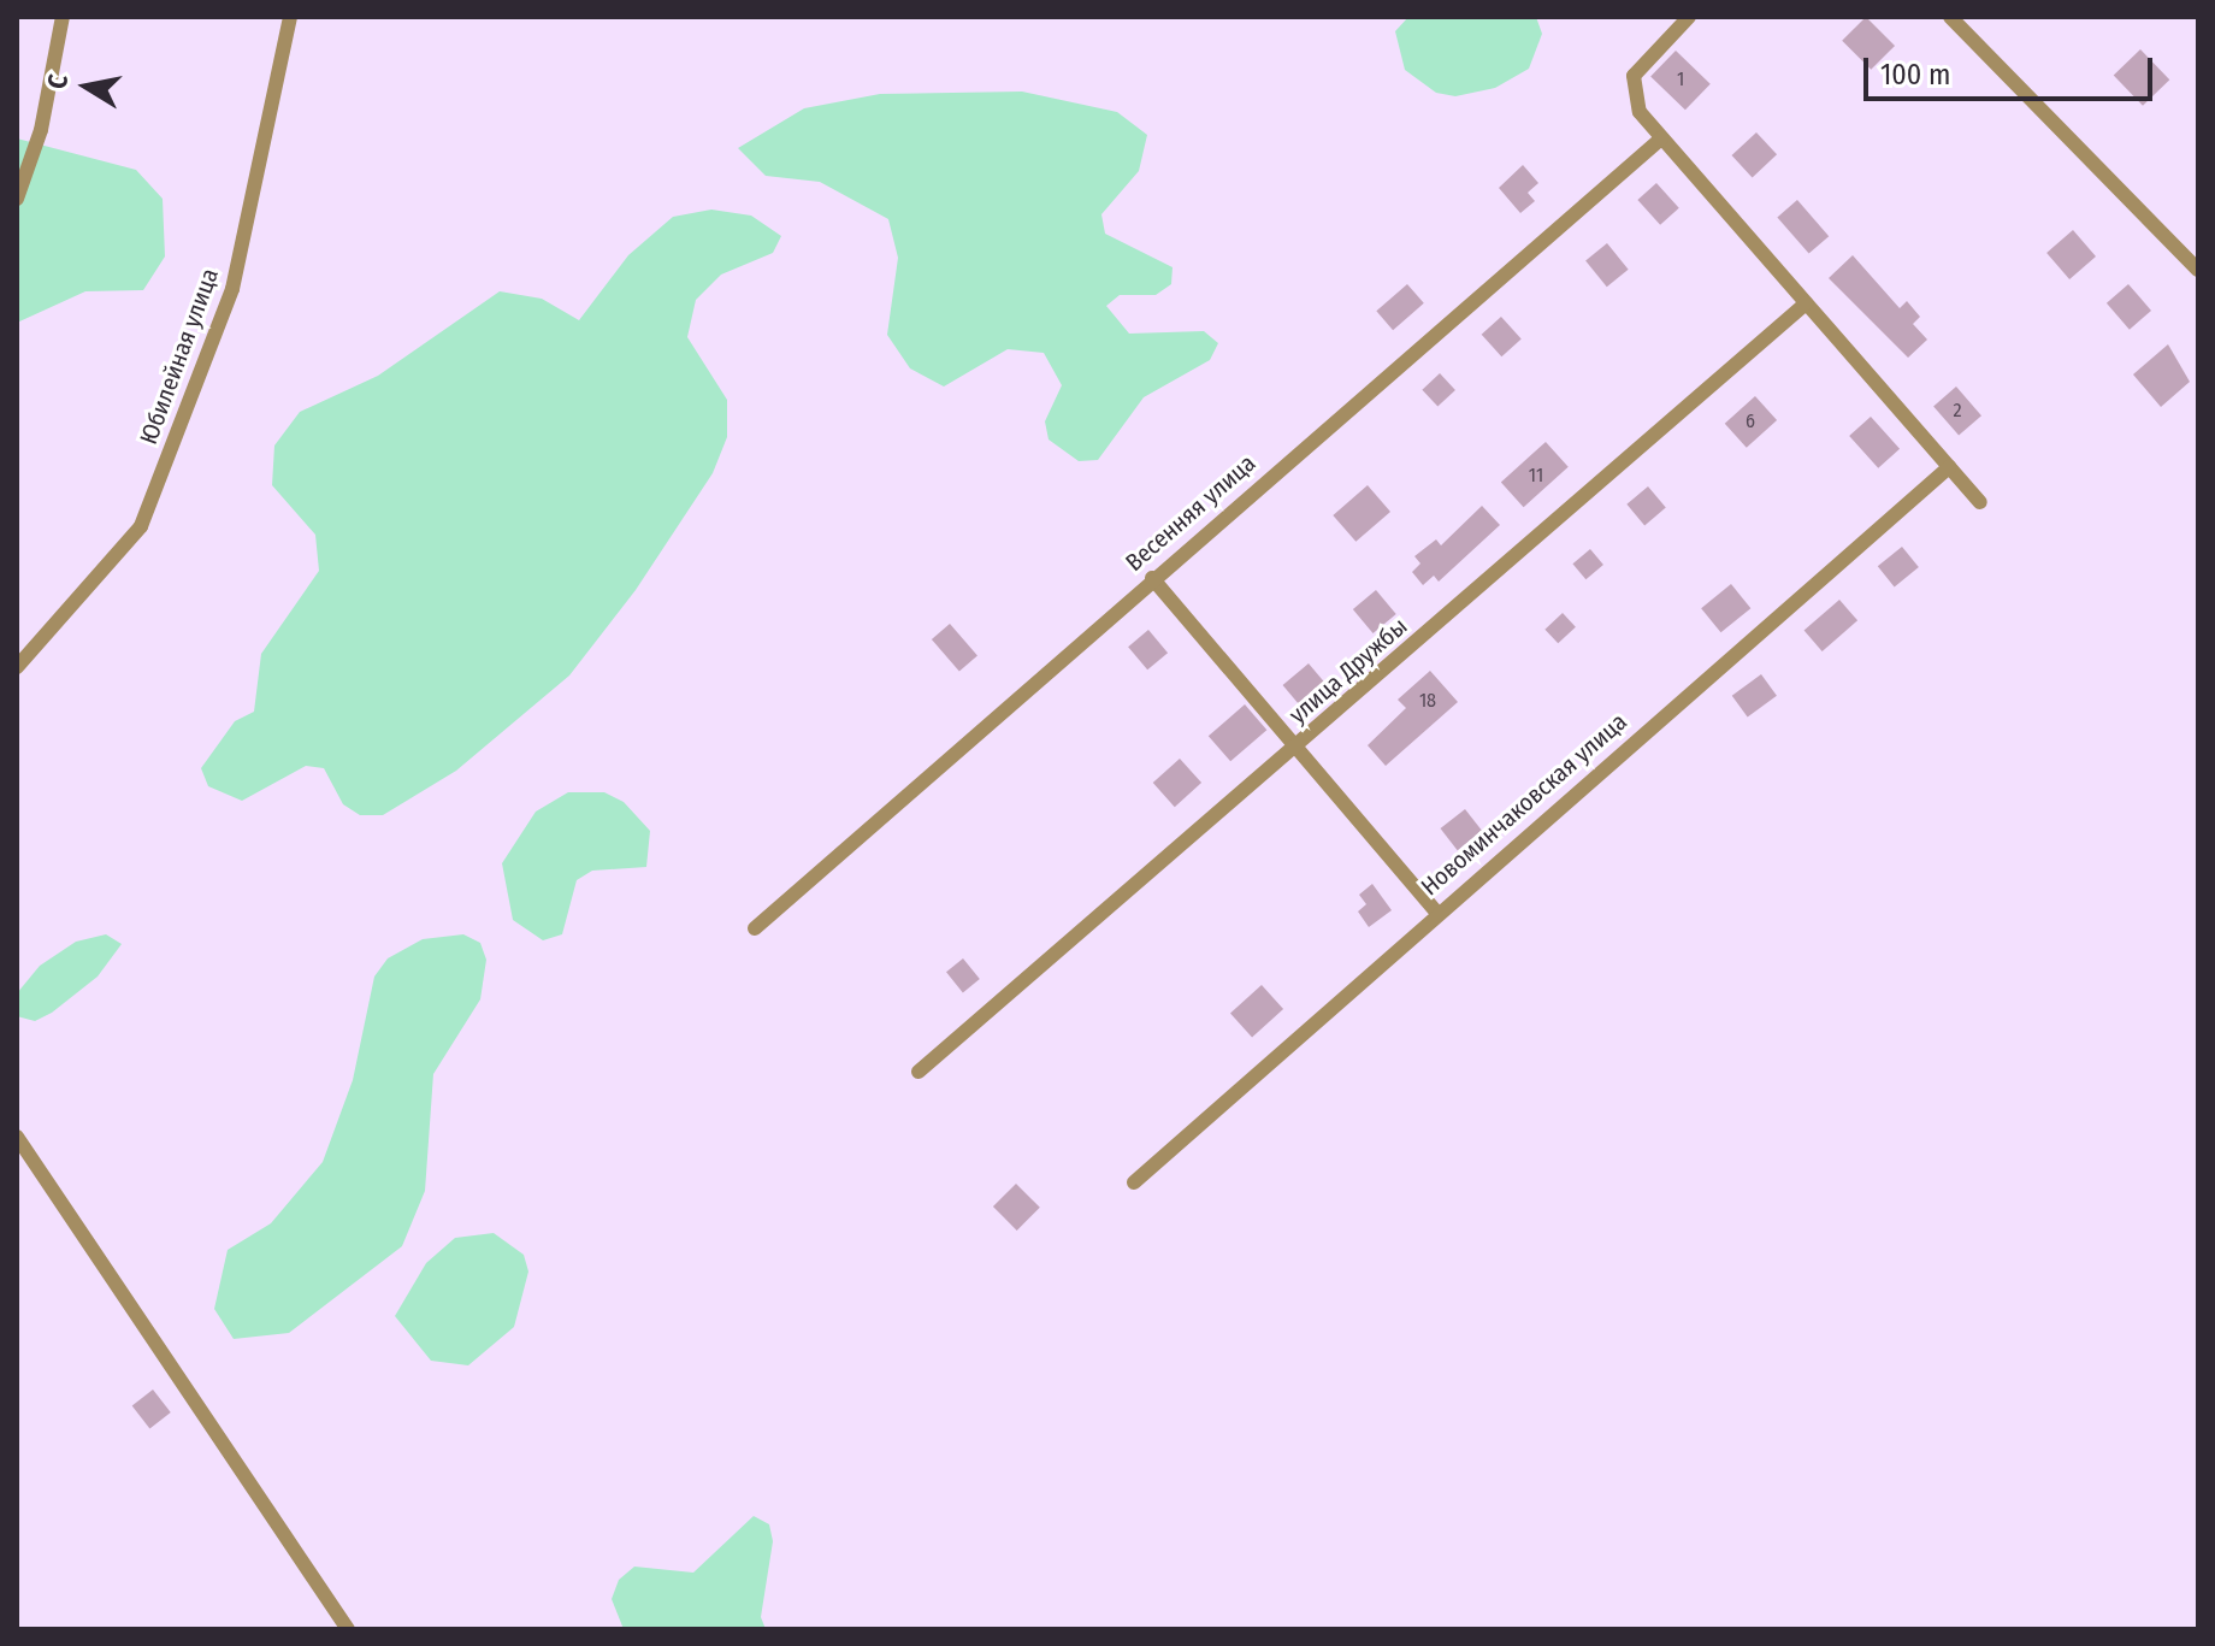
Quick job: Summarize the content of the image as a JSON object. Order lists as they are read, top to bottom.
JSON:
{
  "streets": {
    "street": [
      "Юбилейная улица",
      "Весенняя улица",
      "улица Дружбы",
      "Новоминчаковская улица"
    ]
  },
  "house_numbers": [
    "1",
    "2",
    "6",
    "11",
    "18"
  ],
  "scale_bar": "100 m",
  "north": "left"
}
